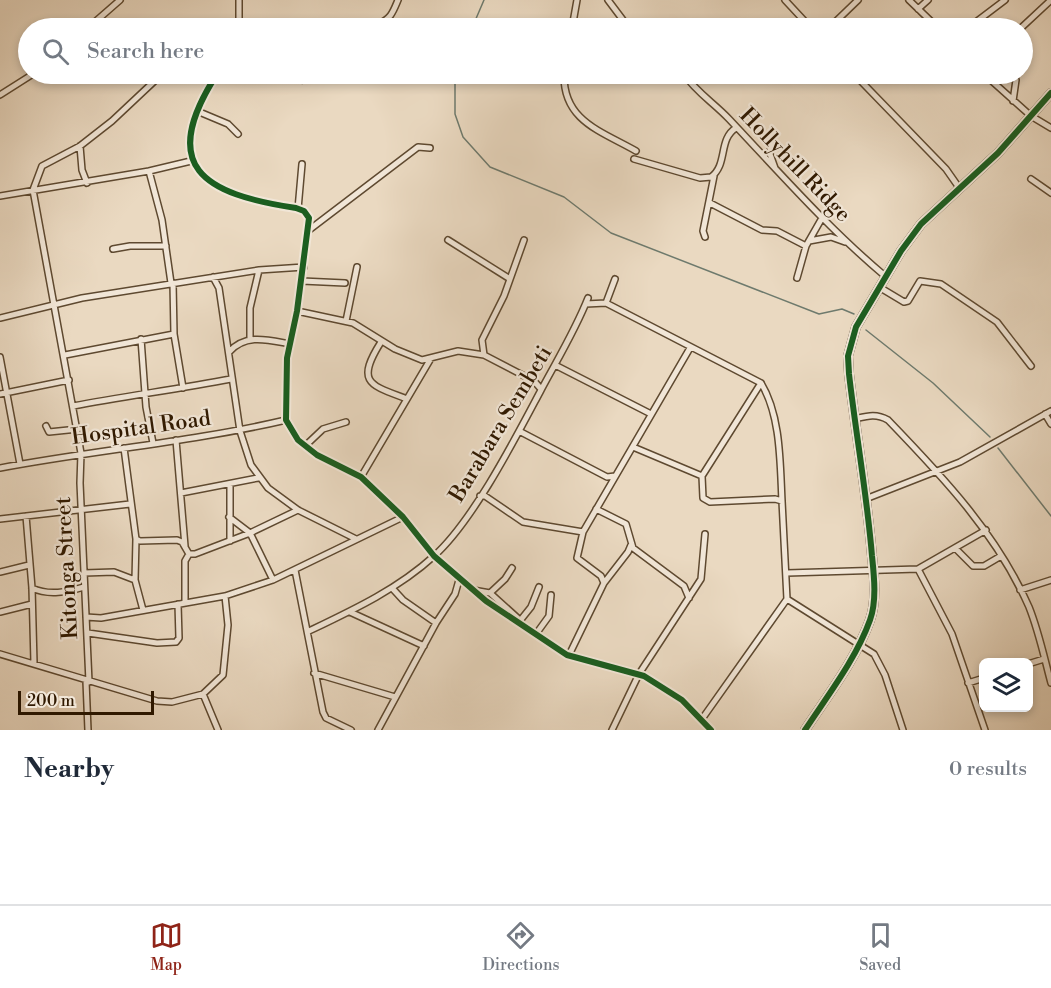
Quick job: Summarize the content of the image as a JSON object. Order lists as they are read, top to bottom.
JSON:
{
  "streets": {
    "street": [
      "Hollyhill Ridge",
      "Barabara Sembeti",
      "Hospital Road",
      "Kitonga Street"
    ]
  },
  "crossings": [
    ["Hospital Road", "Kitonga Street"]
  ],
  "scale_bar": "200 m",
  "page": {
    "search": "Search here",
    "scale": "200 m",
    "heading": ["Nearby", "0 results"],
    "nav": ["Map", "Directions", "Saved"]
  }
}
